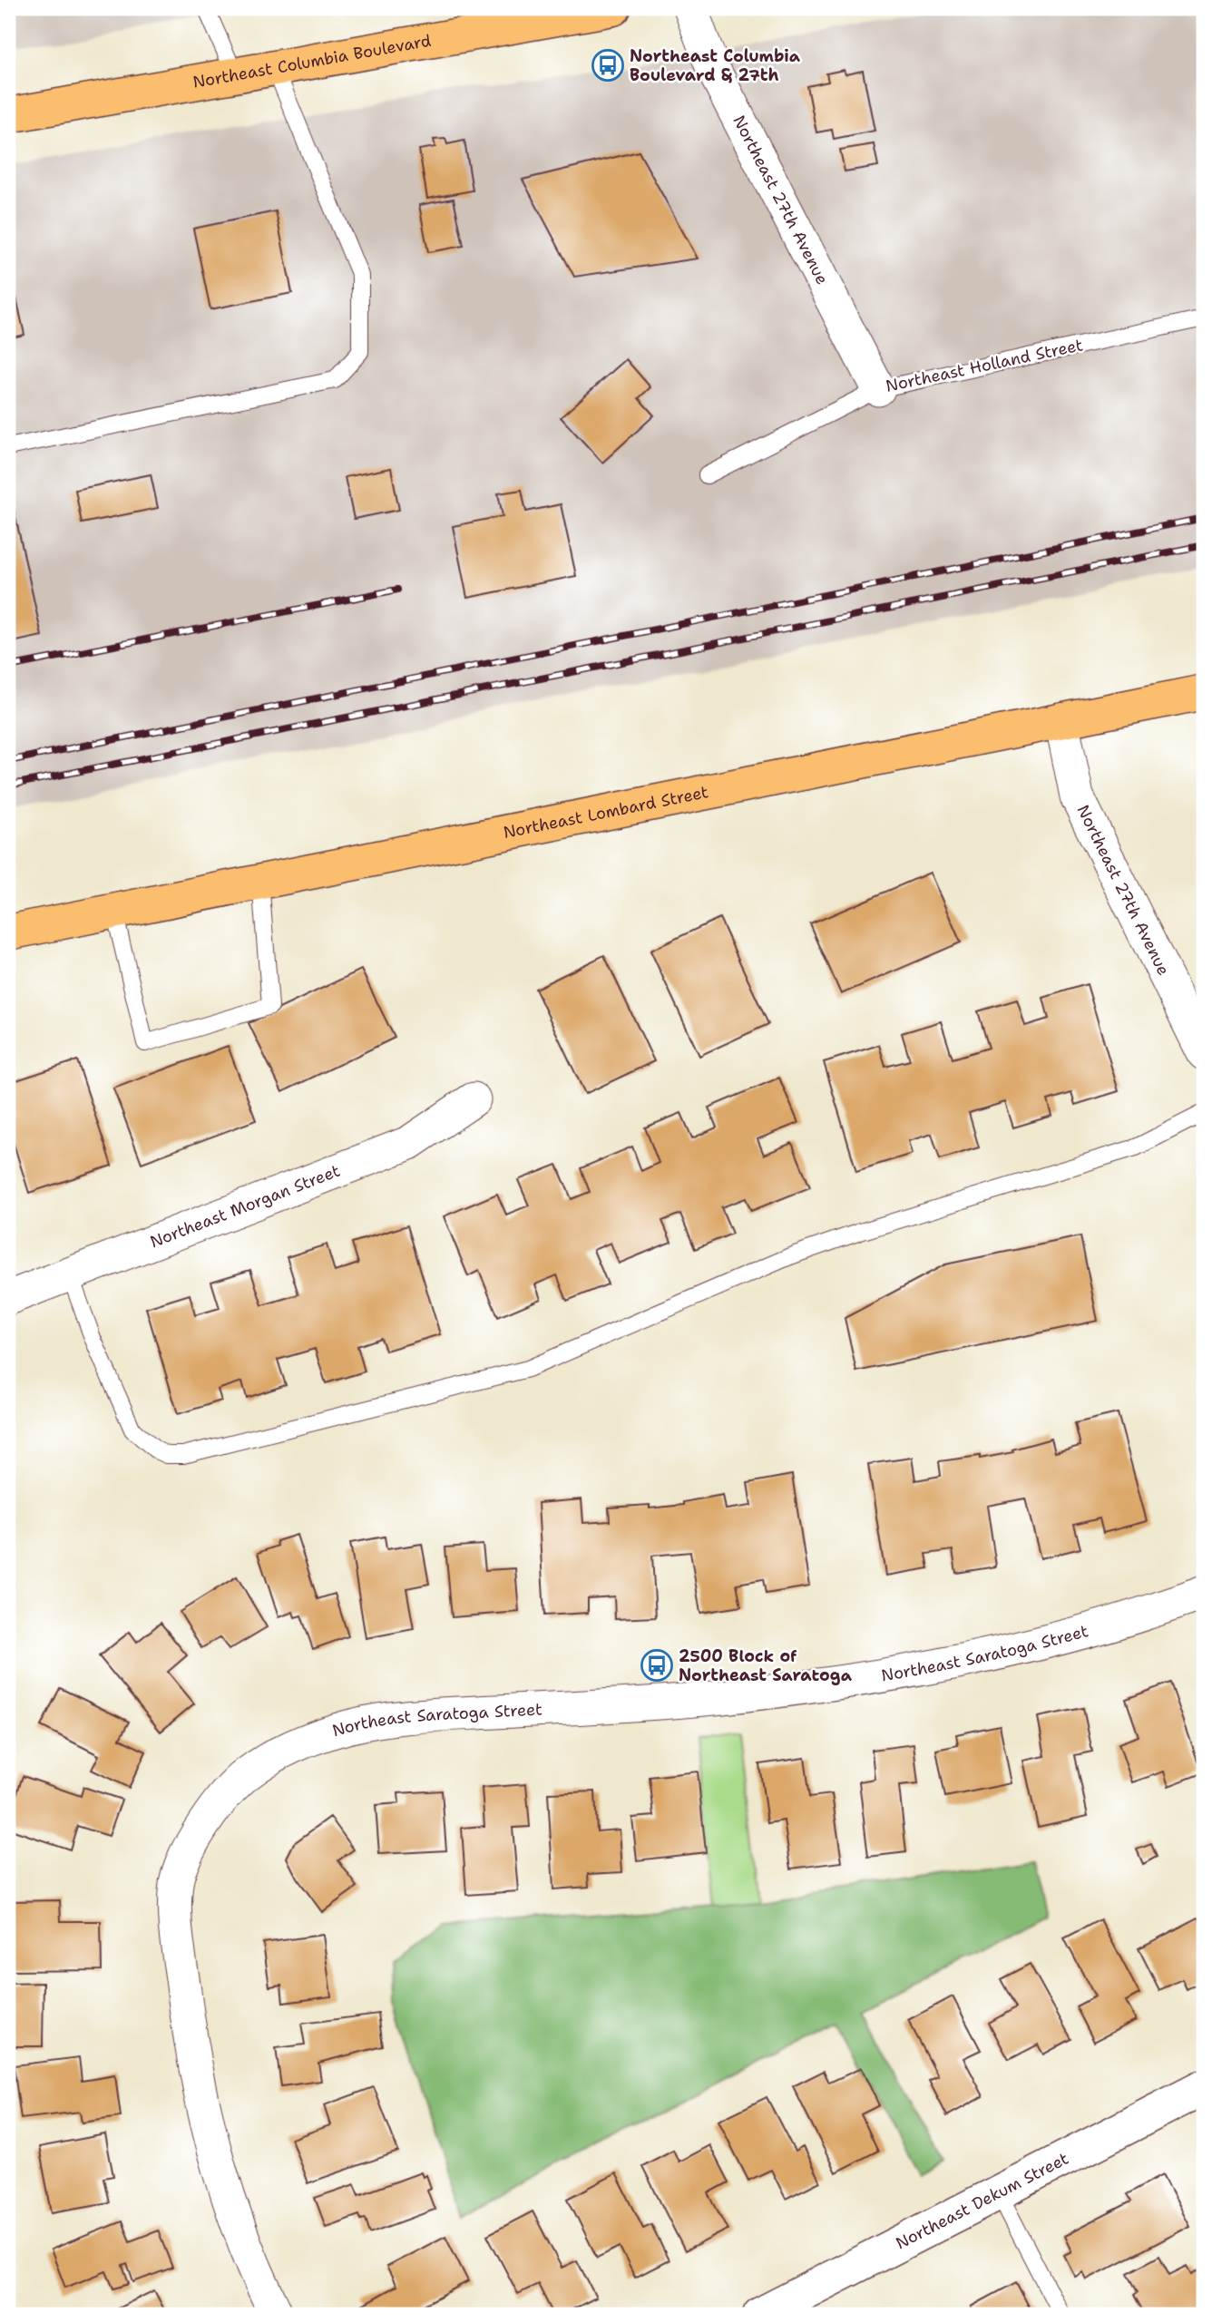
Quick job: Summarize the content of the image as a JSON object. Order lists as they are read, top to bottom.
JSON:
{
  "streets": {
    "main road": ["Northeast Columbia Boulevard", "Northeast Lombard Street"],
    "street": [
      "Northeast 27th Avenue",
      "Northeast Morgan Street",
      "Northeast Saratoga Street",
      "Northeast Dekum Street"
    ],
    "lane": ["Northeast Holland Street"]
  },
  "crossings": [
    ["Northeast 27th Avenue", "Northeast Holland Street"],
    ["Northeast 27th Avenue", "Northeast Lombard Street"]
  ],
  "places": {
    "bus stop": ["Northeast Columbia Boulevard & 27th", "2500 Block of Northeast Saratoga"]
  }
}
